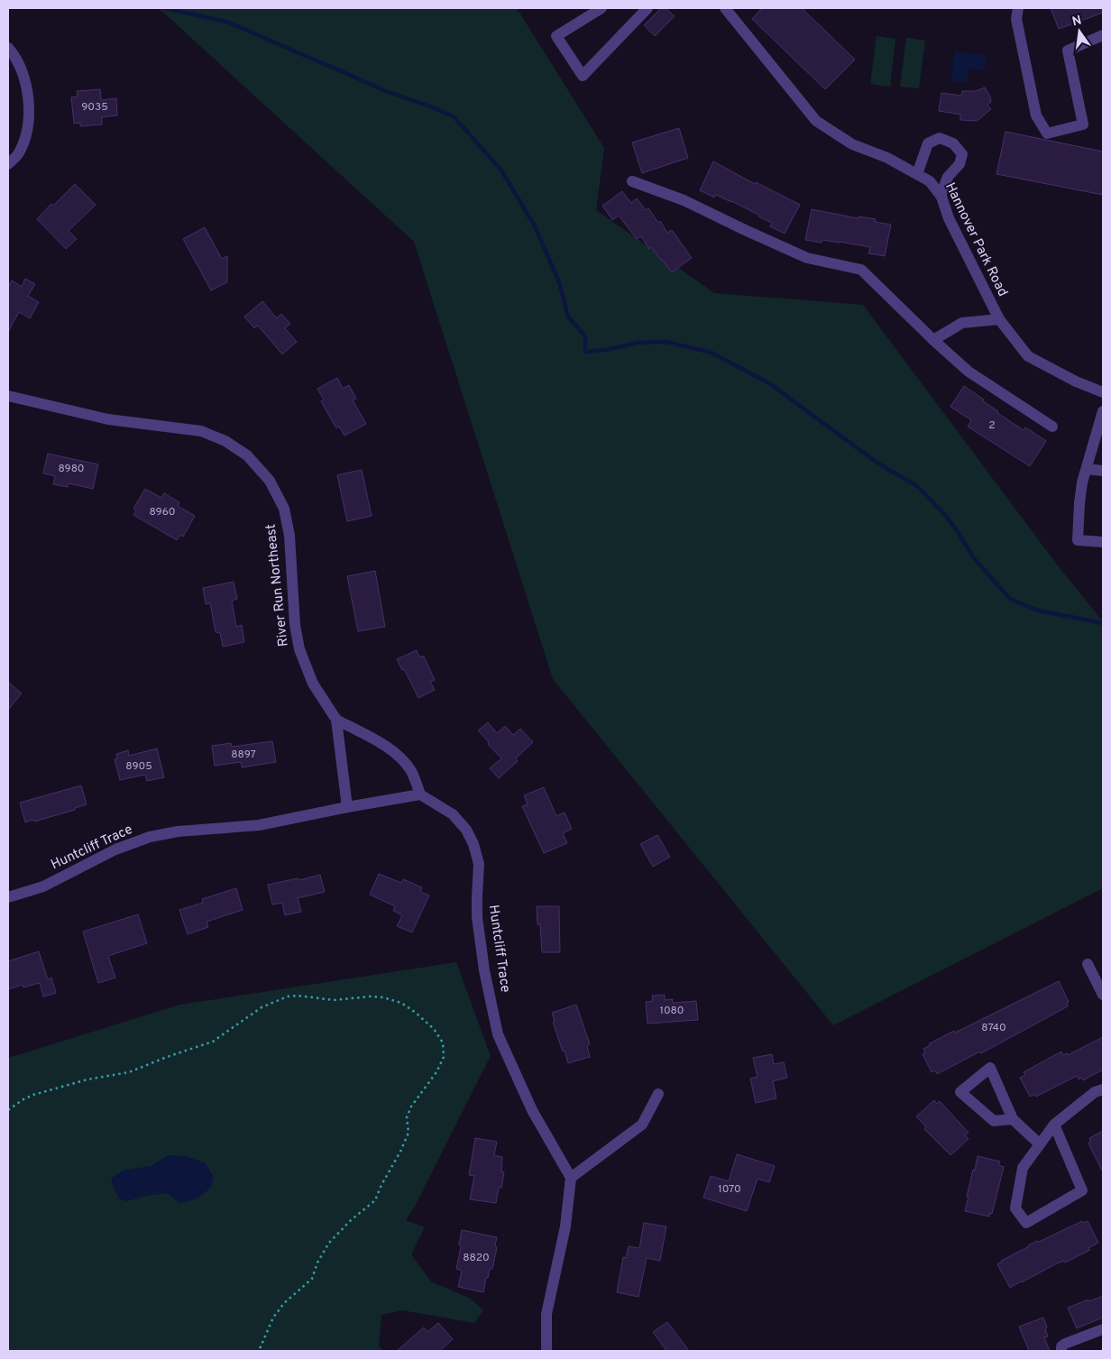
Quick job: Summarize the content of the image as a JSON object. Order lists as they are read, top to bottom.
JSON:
{
  "streets": {
    "street": ["Hannover Park Road", "River Run Northeast", "Huntcliff Trace"]
  },
  "crossings": [
    ["River Run Northeast", "Huntcliff Trace"]
  ],
  "house_numbers": [
    "9035",
    "2",
    "8980",
    "8960",
    "8897",
    "8905",
    "1080",
    "8740",
    "1070",
    "8820"
  ],
  "north": "top"
}
